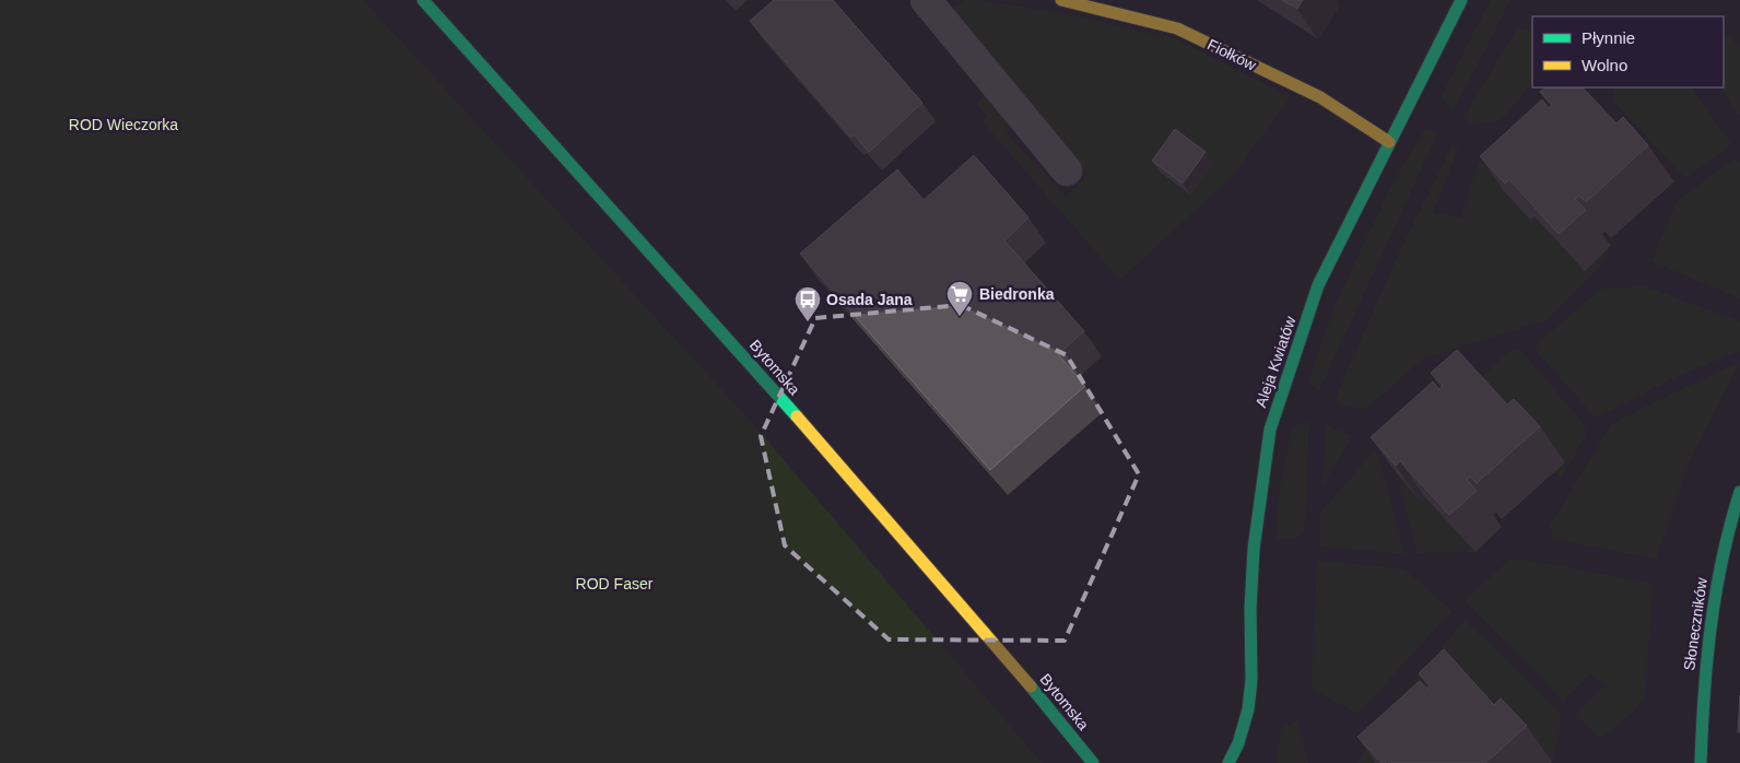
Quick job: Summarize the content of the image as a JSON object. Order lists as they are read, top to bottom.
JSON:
{
  "streets": {
    "street": [
      "Fiołków",
      "Aleja Kwiatów",
      "Bytomska",
      "Słoneczników"
    ]
  },
  "crossings": [
    ["Fiołków", "Aleja Kwiatów"]
  ],
  "parks": ["ROD Wieczorka", "ROD Faser"],
  "places": {
    "supermarket": ["Biedronka"],
    "bus stop": ["Osada Jana"]
  },
  "legend": ["Płynnie", "Wolno"]
}
